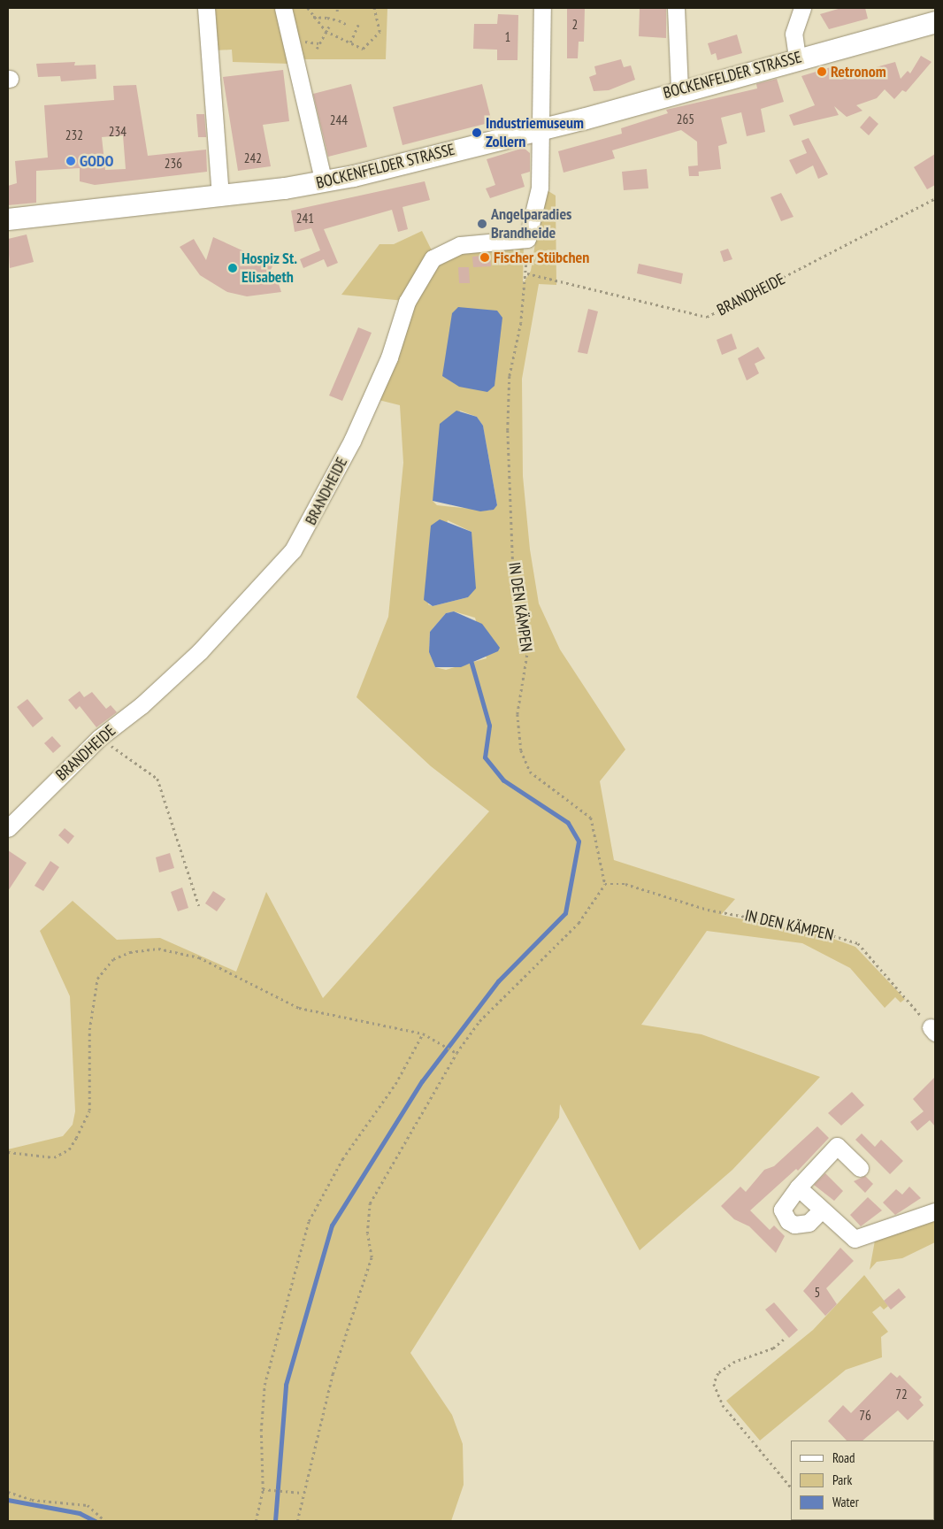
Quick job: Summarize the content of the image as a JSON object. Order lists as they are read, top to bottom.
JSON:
{
  "streets": {
    "main road": ["BOCKENFELDER STRASSE"],
    "street": ["BRANDHEIDE"],
    "path": ["IN DEN KÄMPEN"]
  },
  "crossings": [
    ["BRANDHEIDE", "IN DEN KÄMPEN"]
  ],
  "places": [
    "Retronom",
    "Industriemuseum Zollern",
    "GODO",
    "Angelparadies Brandheide",
    "Fischer Stübchen",
    "Hospiz St. Elisabeth"
  ],
  "house_numbers": [
    "2",
    "1",
    "265",
    "244",
    "234",
    "232",
    "242",
    "236",
    "241",
    "5",
    "72",
    "76"
  ],
  "legend": ["Road", "Park", "Water"]
}
